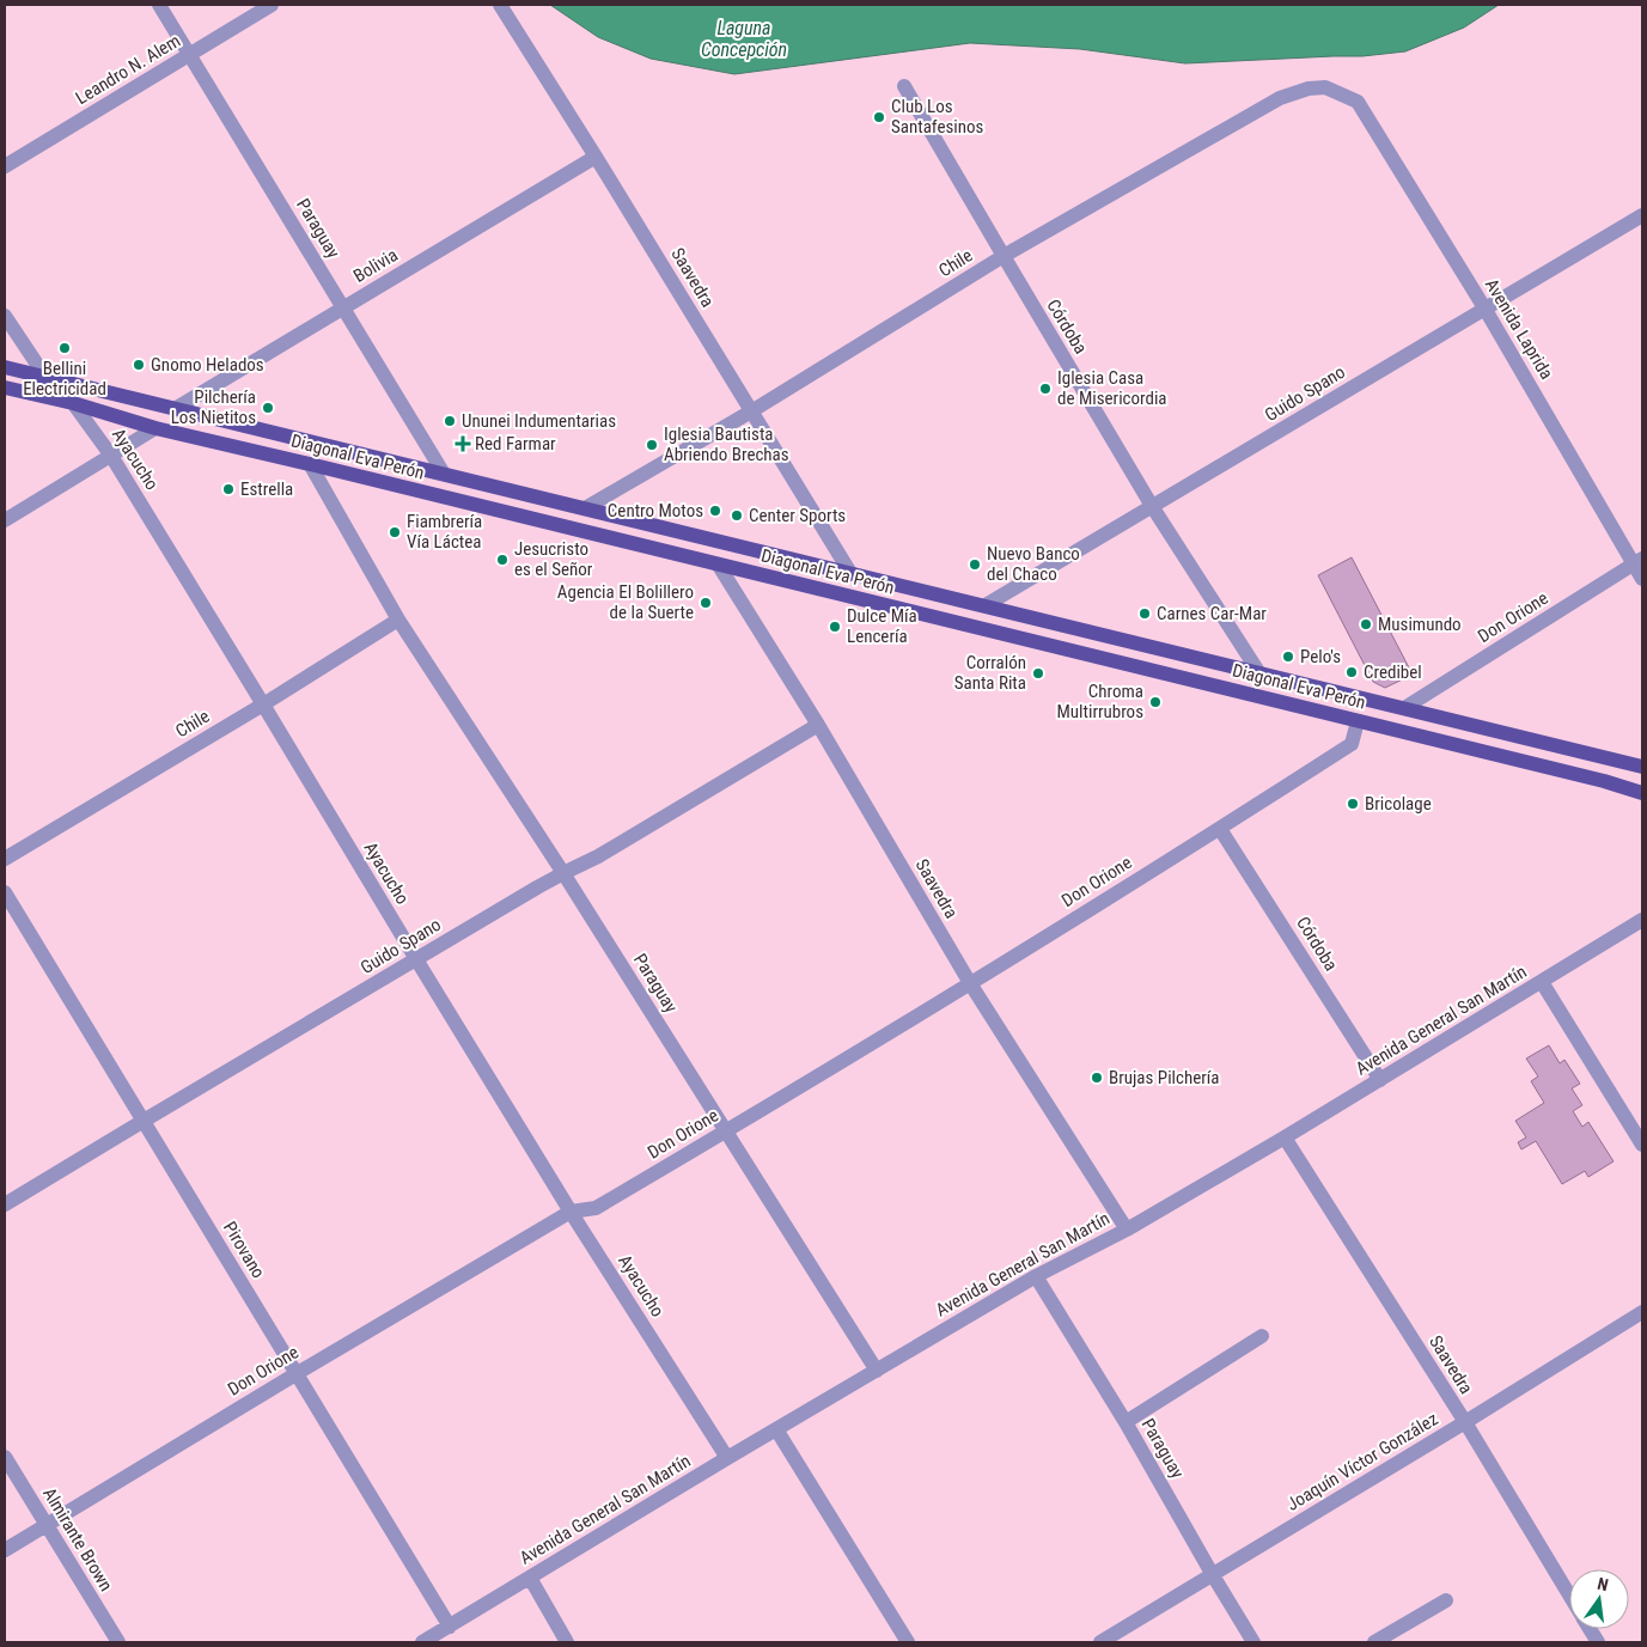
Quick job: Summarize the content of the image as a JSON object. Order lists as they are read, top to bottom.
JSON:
{
  "streets": {
    "main road": ["Diagonal Eva Perón"],
    "street": [
      "Leandro N. Alem",
      "Paraguay",
      "Chile",
      "Bolivia",
      "Saavedra",
      "Córdoba",
      "Avenida Laprida",
      "Guido Spano",
      "Ayacucho",
      "Don Orione",
      "Avenida General San Martín",
      "Pirovano",
      "Joaquín Víctor González",
      "Almirante Brown"
    ]
  },
  "crossings": [
    ["Leandro N. Alem", "Paraguay"],
    ["Paraguay", "Chile"],
    ["Paraguay", "Bolivia"],
    ["Paraguay", "Guido Spano"],
    ["Paraguay", "Diagonal Eva Perón"],
    ["Paraguay", "Don Orione"],
    ["Paraguay", "Avenida General San Martín"],
    ["Paraguay", "Joaquín Víctor González"],
    ["Chile", "Saavedra"],
    ["Chile", "Córdoba"],
    ["Chile", "Avenida Laprida"],
    ["Chile", "Diagonal Eva Perón"],
    ["Chile", "Ayacucho"],
    ["Bolivia", "Saavedra"],
    ["Bolivia", "Diagonal Eva Perón"],
    ["Saavedra", "Guido Spano"],
    ["Saavedra", "Diagonal Eva Perón"],
    ["Saavedra", "Don Orione"],
    ["Saavedra", "Avenida General San Martín"],
    ["Saavedra", "Joaquín Víctor González"],
    ["Córdoba", "Guido Spano"],
    ["Córdoba", "Diagonal Eva Perón"],
    ["Córdoba", "Don Orione"],
    ["Córdoba", "Avenida General San Martín"],
    ["Avenida Laprida", "Guido Spano"],
    ["Avenida Laprida", "Don Orione"],
    ["Guido Spano", "Diagonal Eva Perón"],
    ["Guido Spano", "Ayacucho"],
    ["Guido Spano", "Pirovano"],
    ["Diagonal Eva Perón", "Ayacucho"],
    ["Diagonal Eva Perón", "Don Orione"],
    ["Ayacucho", "Don Orione"],
    ["Ayacucho", "Avenida General San Martín"],
    ["Don Orione", "Pirovano"],
    ["Don Orione", "Almirante Brown"],
    ["Avenida General San Martín", "Pirovano"]
  ],
  "water": ["Laguna Concepción"],
  "places": {
    "other": [
      "Club Los Santafesinos",
      "Bellini Electricidad",
      "Gnomo Helados",
      "Iglesia Casa de Misericordia",
      "Pilchería Los Nietitos",
      "Ununei Indumentarias",
      "Iglesia Bautista Abriendo Brechas",
      "Estrella",
      "Centro Motos",
      "Center Sports",
      "Fiambrería Vía Láctea",
      "Jesucristo es el Señor",
      "Nuevo Banco del Chaco",
      "Agencia El Bolillero de la Suerte",
      "Carnes Car-Mar",
      "Musimundo",
      "Dulce Mía Lencería",
      "Pelo's",
      "Credibel",
      "Corralón Santa Rita",
      "Chroma Multirrubros",
      "Bricolage",
      "Brujas Pilchería"
    ],
    "health": ["Red Farmar"]
  },
  "north": "top"
}
